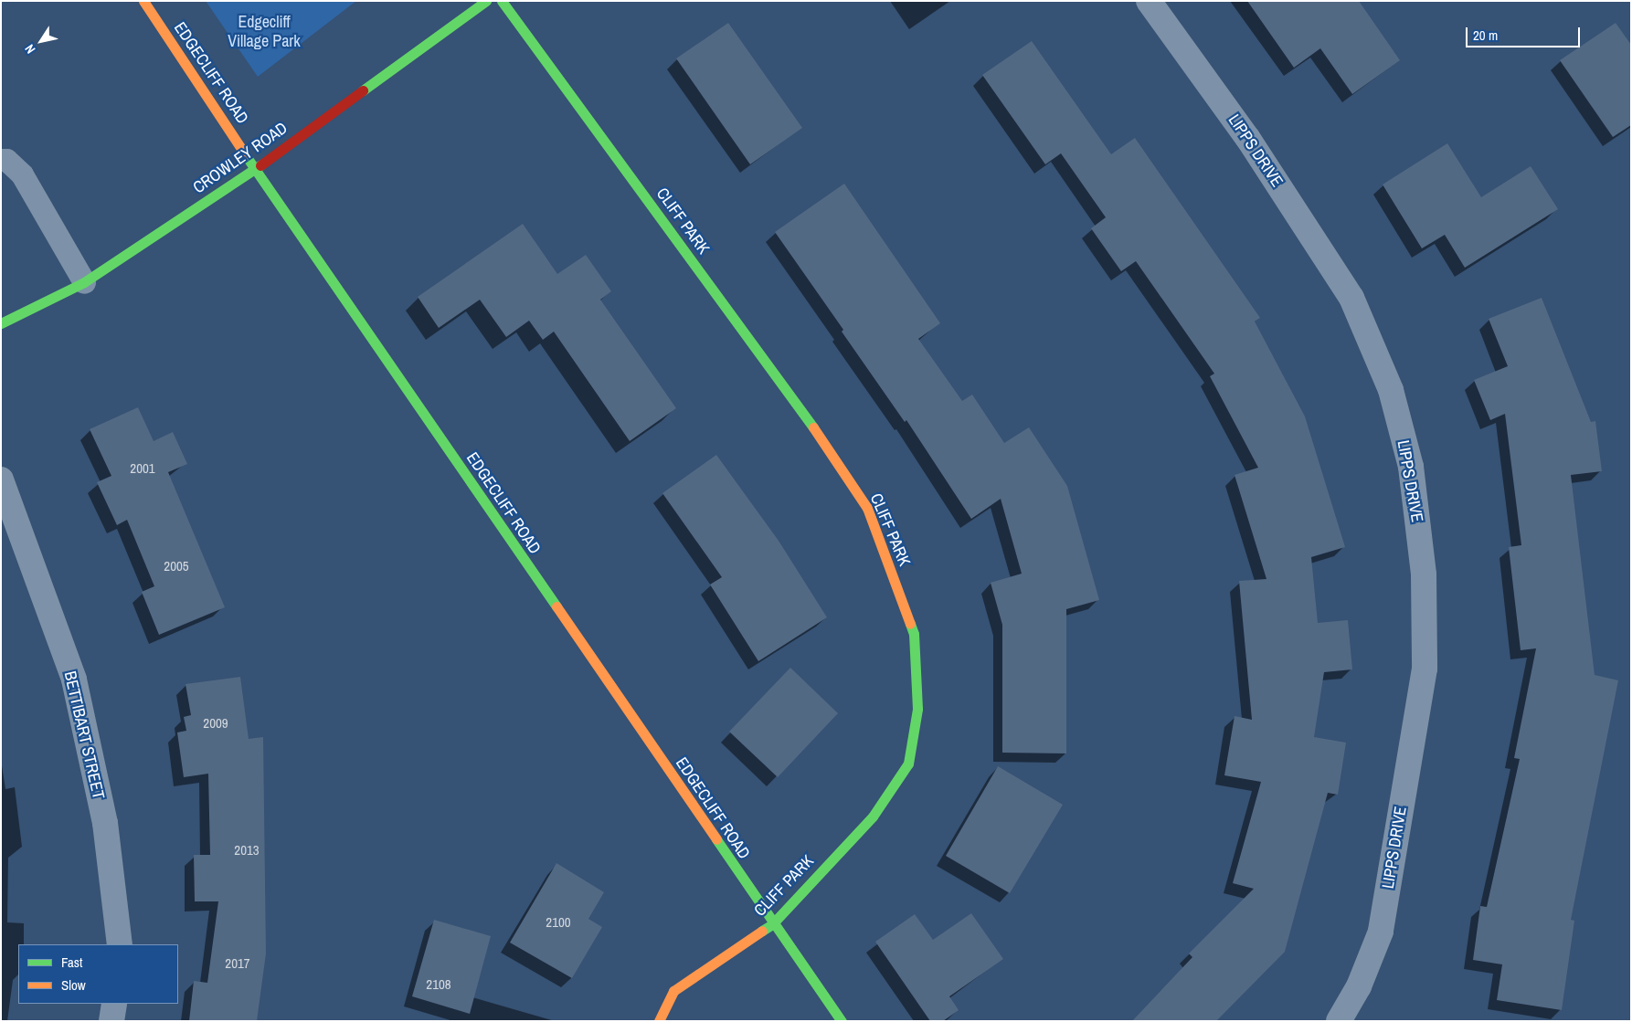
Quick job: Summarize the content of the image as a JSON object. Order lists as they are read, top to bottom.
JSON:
{
  "streets": {
    "street": [
      "EDGECLIFF ROAD",
      "LIPPS DRIVE",
      "CROWLEY ROAD",
      "CLIFF PARK",
      "BETTIBART STREET"
    ]
  },
  "crossings": [
    ["EDGECLIFF ROAD", "CROWLEY ROAD"],
    ["EDGECLIFF ROAD", "CLIFF PARK"]
  ],
  "parks": ["Edgecliff Village Park"],
  "house_numbers": [
    "2001",
    "2005",
    "2009",
    "2013",
    "2100",
    "2017",
    "2108"
  ],
  "legend": ["Fast", "Slow"],
  "scale_bar": "20 m",
  "north": "bottom left"
}
